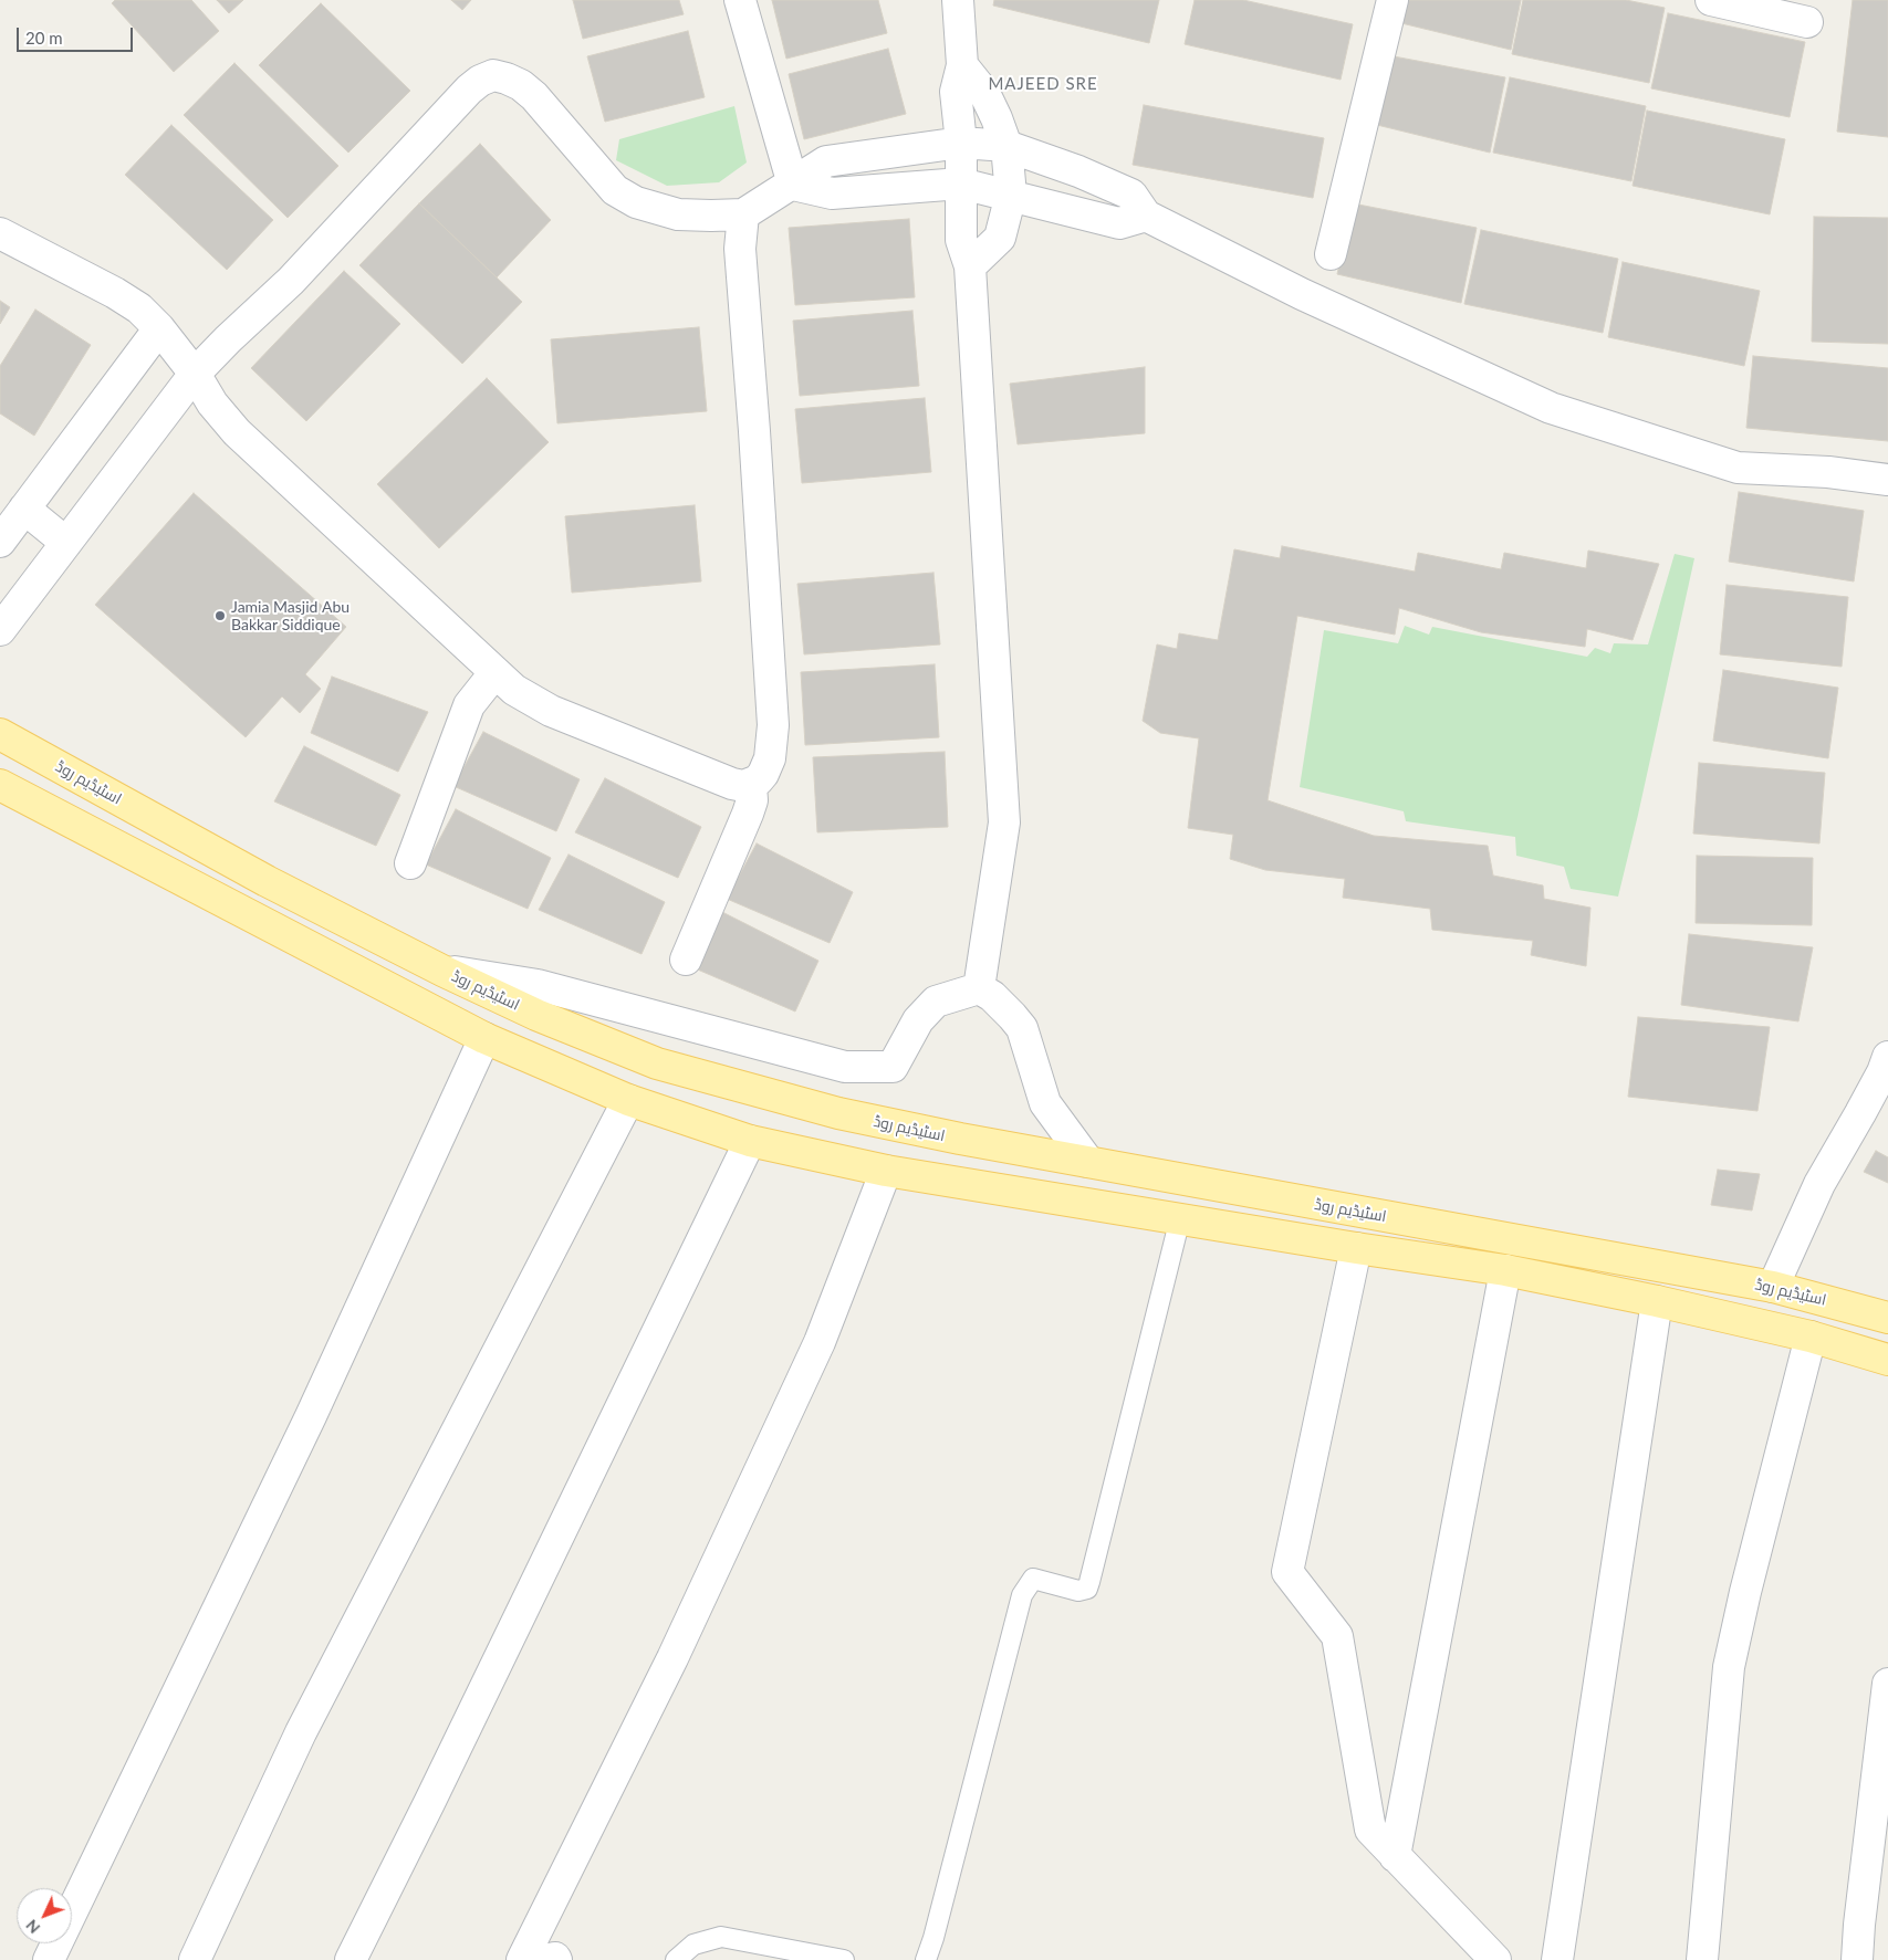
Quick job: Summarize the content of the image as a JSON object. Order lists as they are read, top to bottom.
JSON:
{
  "streets": {
    "main road": ["اسٹیڈیم روڈ"]
  },
  "districts": ["MAJEED SRE"],
  "places": ["Jamia Masjid Abu Bakkar Siddique"],
  "scale_bar": "20 m",
  "north": "bottom left"
}
